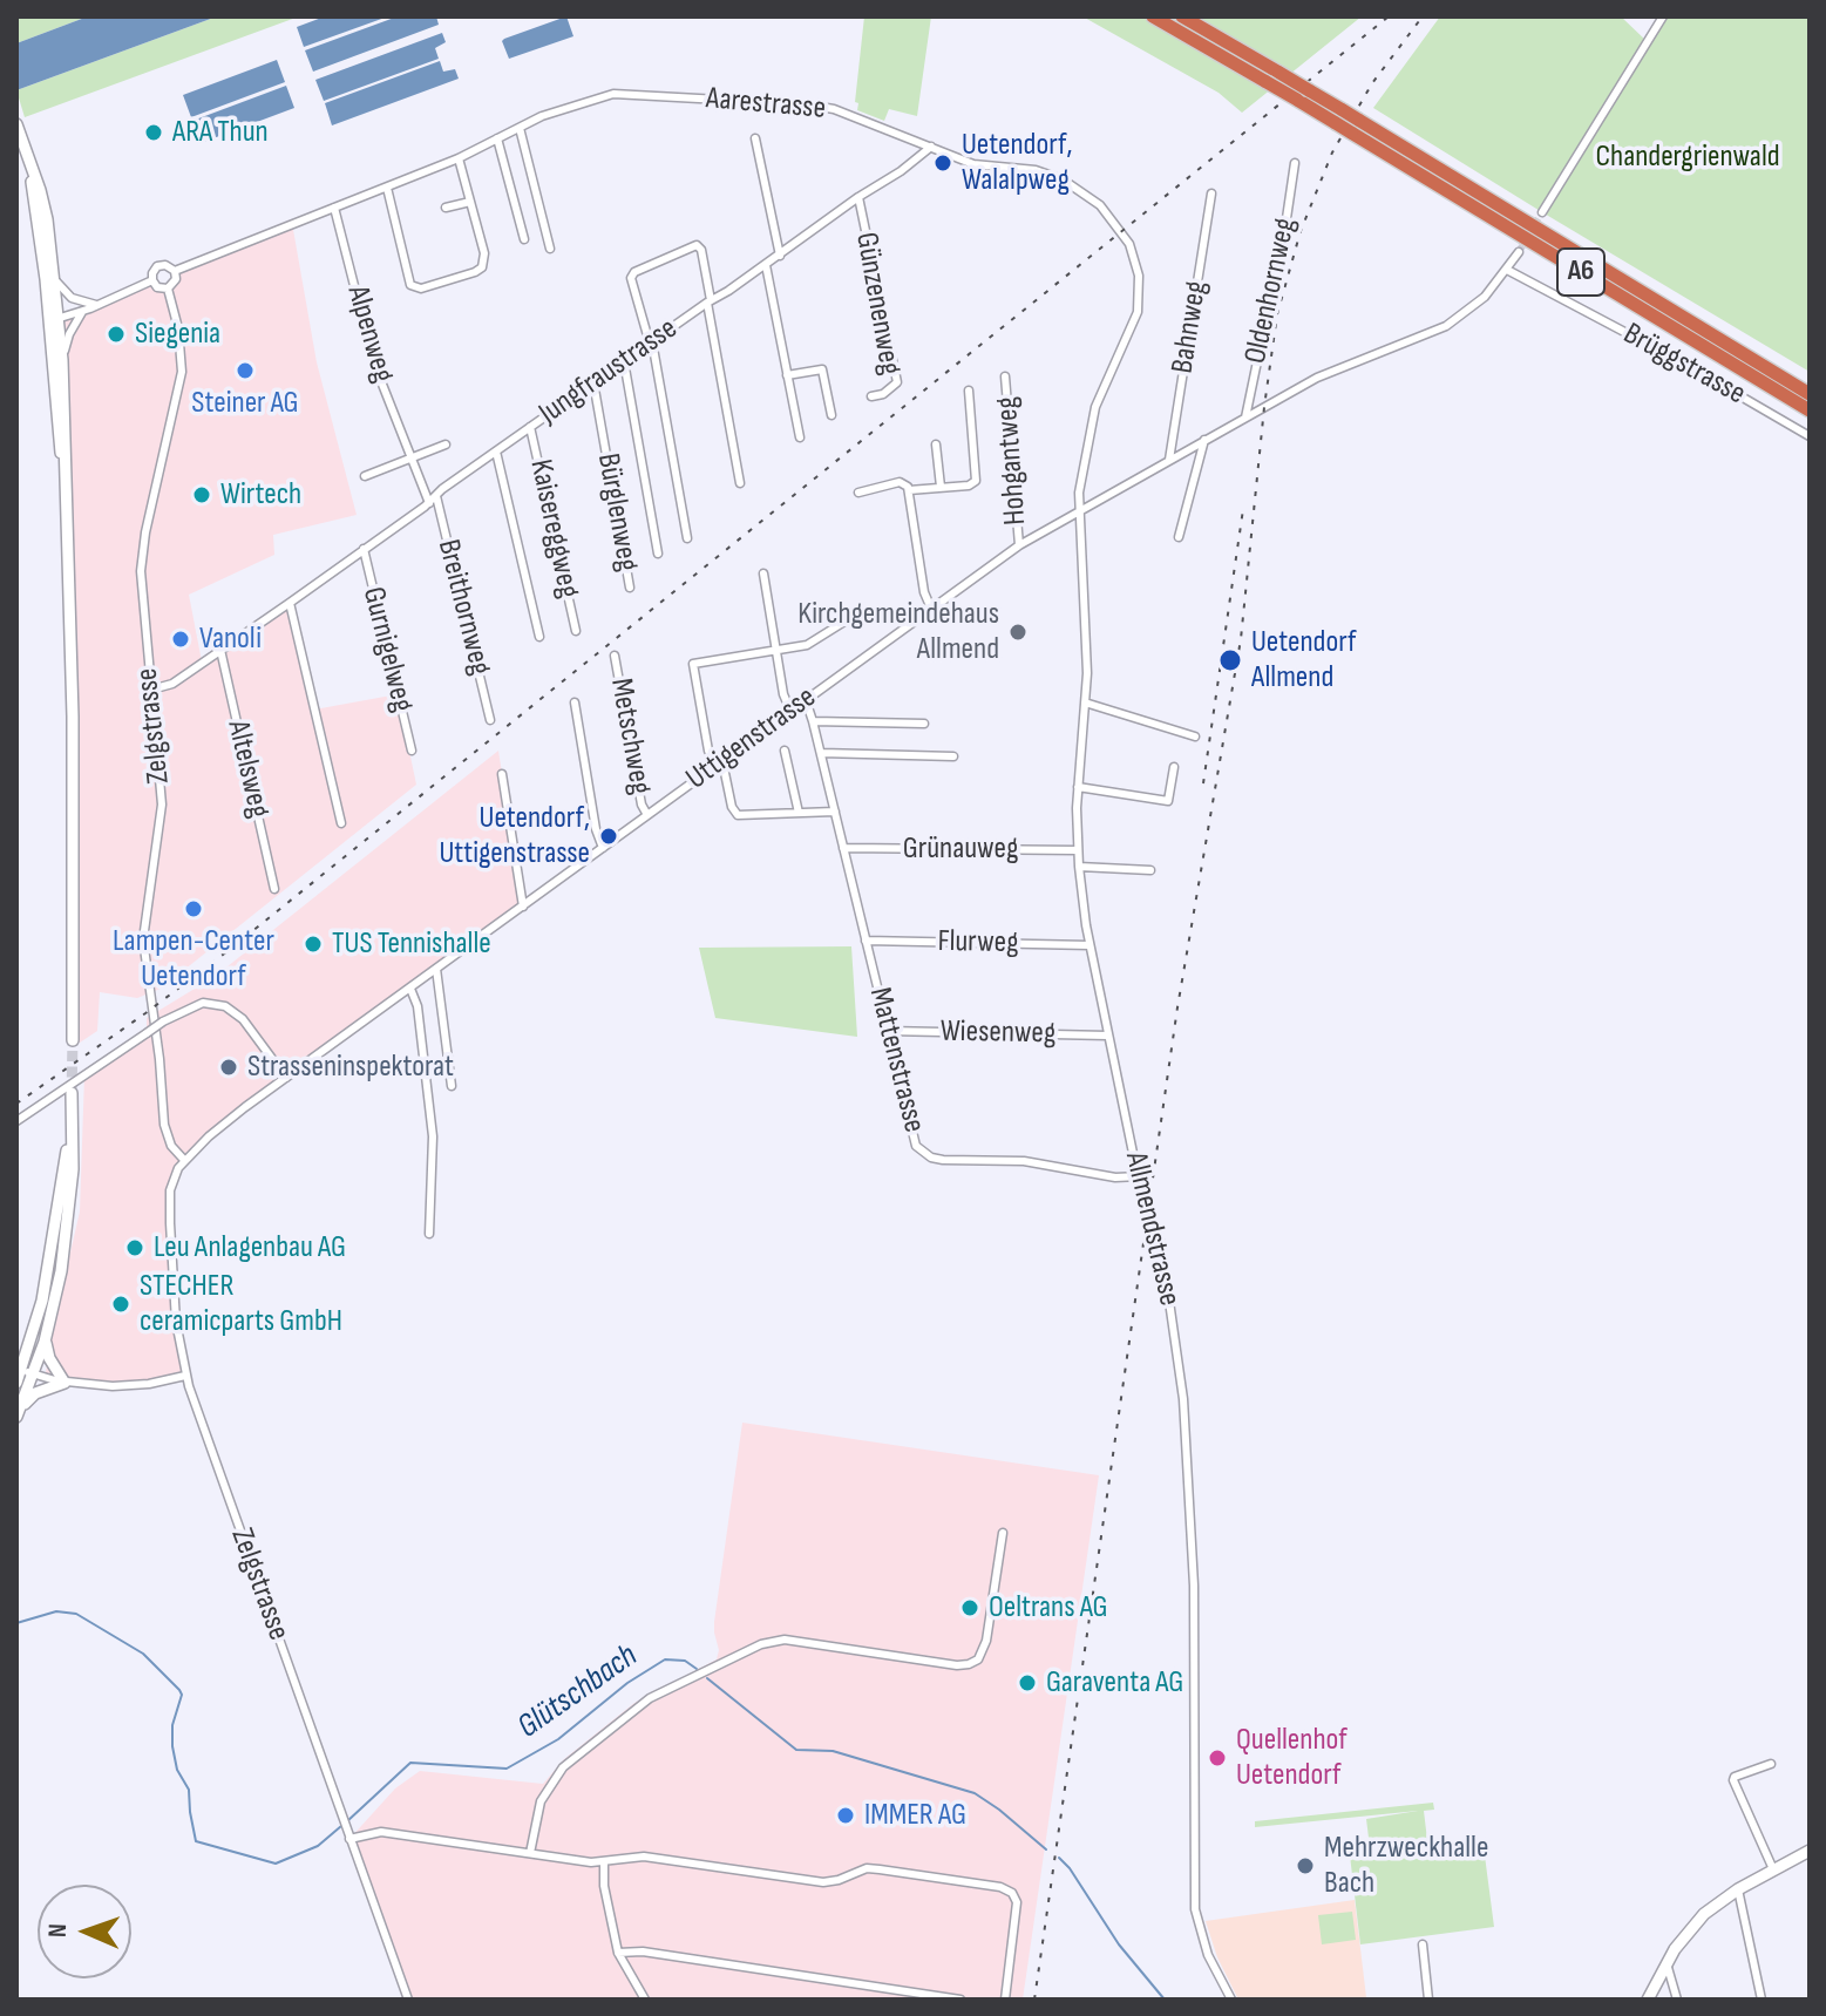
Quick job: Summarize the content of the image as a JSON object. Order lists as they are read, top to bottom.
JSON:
{
  "streets": {
    "highway": ["A6"],
    "street": [
      "Aarestrasse",
      "Oldenhornweg",
      "Günzenenweg",
      "Bahnweg",
      "Alpenweg",
      "Brüggstrasse",
      "Jungfraustrasse",
      "Hohgantweg",
      "Bürglenweg",
      "Kaisereggweg",
      "Breithornweg",
      "Gurnigelweg",
      "Zelgstrasse",
      "Metschweg",
      "Uttigenstrasse",
      "Altelsweg",
      "Grünauweg",
      "Flurweg",
      "Wiesenweg",
      "Mattenstrasse",
      "Allmendstrasse"
    ]
  },
  "crossings": [
    ["Aarestrasse", "Alpenweg"],
    ["Aarestrasse", "Jungfraustrasse"],
    ["Aarestrasse", "Zelgstrasse"],
    ["Aarestrasse", "Uttigenstrasse"],
    ["Aarestrasse", "Allmendstrasse"],
    ["Oldenhornweg", "Uttigenstrasse"],
    ["Günzenenweg", "Jungfraustrasse"],
    ["Bahnweg", "Uttigenstrasse"],
    ["Alpenweg", "Jungfraustrasse"],
    ["Alpenweg", "Breithornweg"],
    ["Brüggstrasse", "Uttigenstrasse"],
    ["Jungfraustrasse", "Bürglenweg"],
    ["Jungfraustrasse", "Kaisereggweg"],
    ["Jungfraustrasse", "Breithornweg"],
    ["Jungfraustrasse", "Gurnigelweg"],
    ["Jungfraustrasse", "Zelgstrasse"],
    ["Jungfraustrasse", "Altelsweg"],
    ["Hohgantweg", "Uttigenstrasse"],
    ["Zelgstrasse", "Uttigenstrasse"],
    ["Metschweg", "Uttigenstrasse"],
    ["Uttigenstrasse", "Mattenstrasse"],
    ["Uttigenstrasse", "Allmendstrasse"],
    ["Grünauweg", "Mattenstrasse"],
    ["Grünauweg", "Allmendstrasse"],
    ["Flurweg", "Mattenstrasse"],
    ["Flurweg", "Allmendstrasse"],
    ["Wiesenweg", "Mattenstrasse"],
    ["Wiesenweg", "Allmendstrasse"],
    ["Mattenstrasse", "Allmendstrasse"]
  ],
  "water": ["Glütschbach"],
  "parks": ["Chandergrienwald"],
  "places": [
    "ARA Thun",
    "Uetendorf, Walalpweg",
    "Siegenia",
    "Steiner AG",
    "Wirtech",
    "Kirchgemeindehaus Allmend",
    "Vanoli",
    "Uetendorf Allmend",
    "Uetendorf, Uttigenstrasse",
    "Lampen-Center Uetendorf",
    "TUS Tennishalle",
    "Strasseninspektorat",
    "Leu Anlagenbau AG",
    "STECHER ceramicparts GmbH",
    "Oeltrans AG",
    "Garaventa AG",
    "Quellenhof Uetendorf",
    "IMMER AG",
    "Mehrzweckhalle Bach"
  ],
  "north": "left"
}
